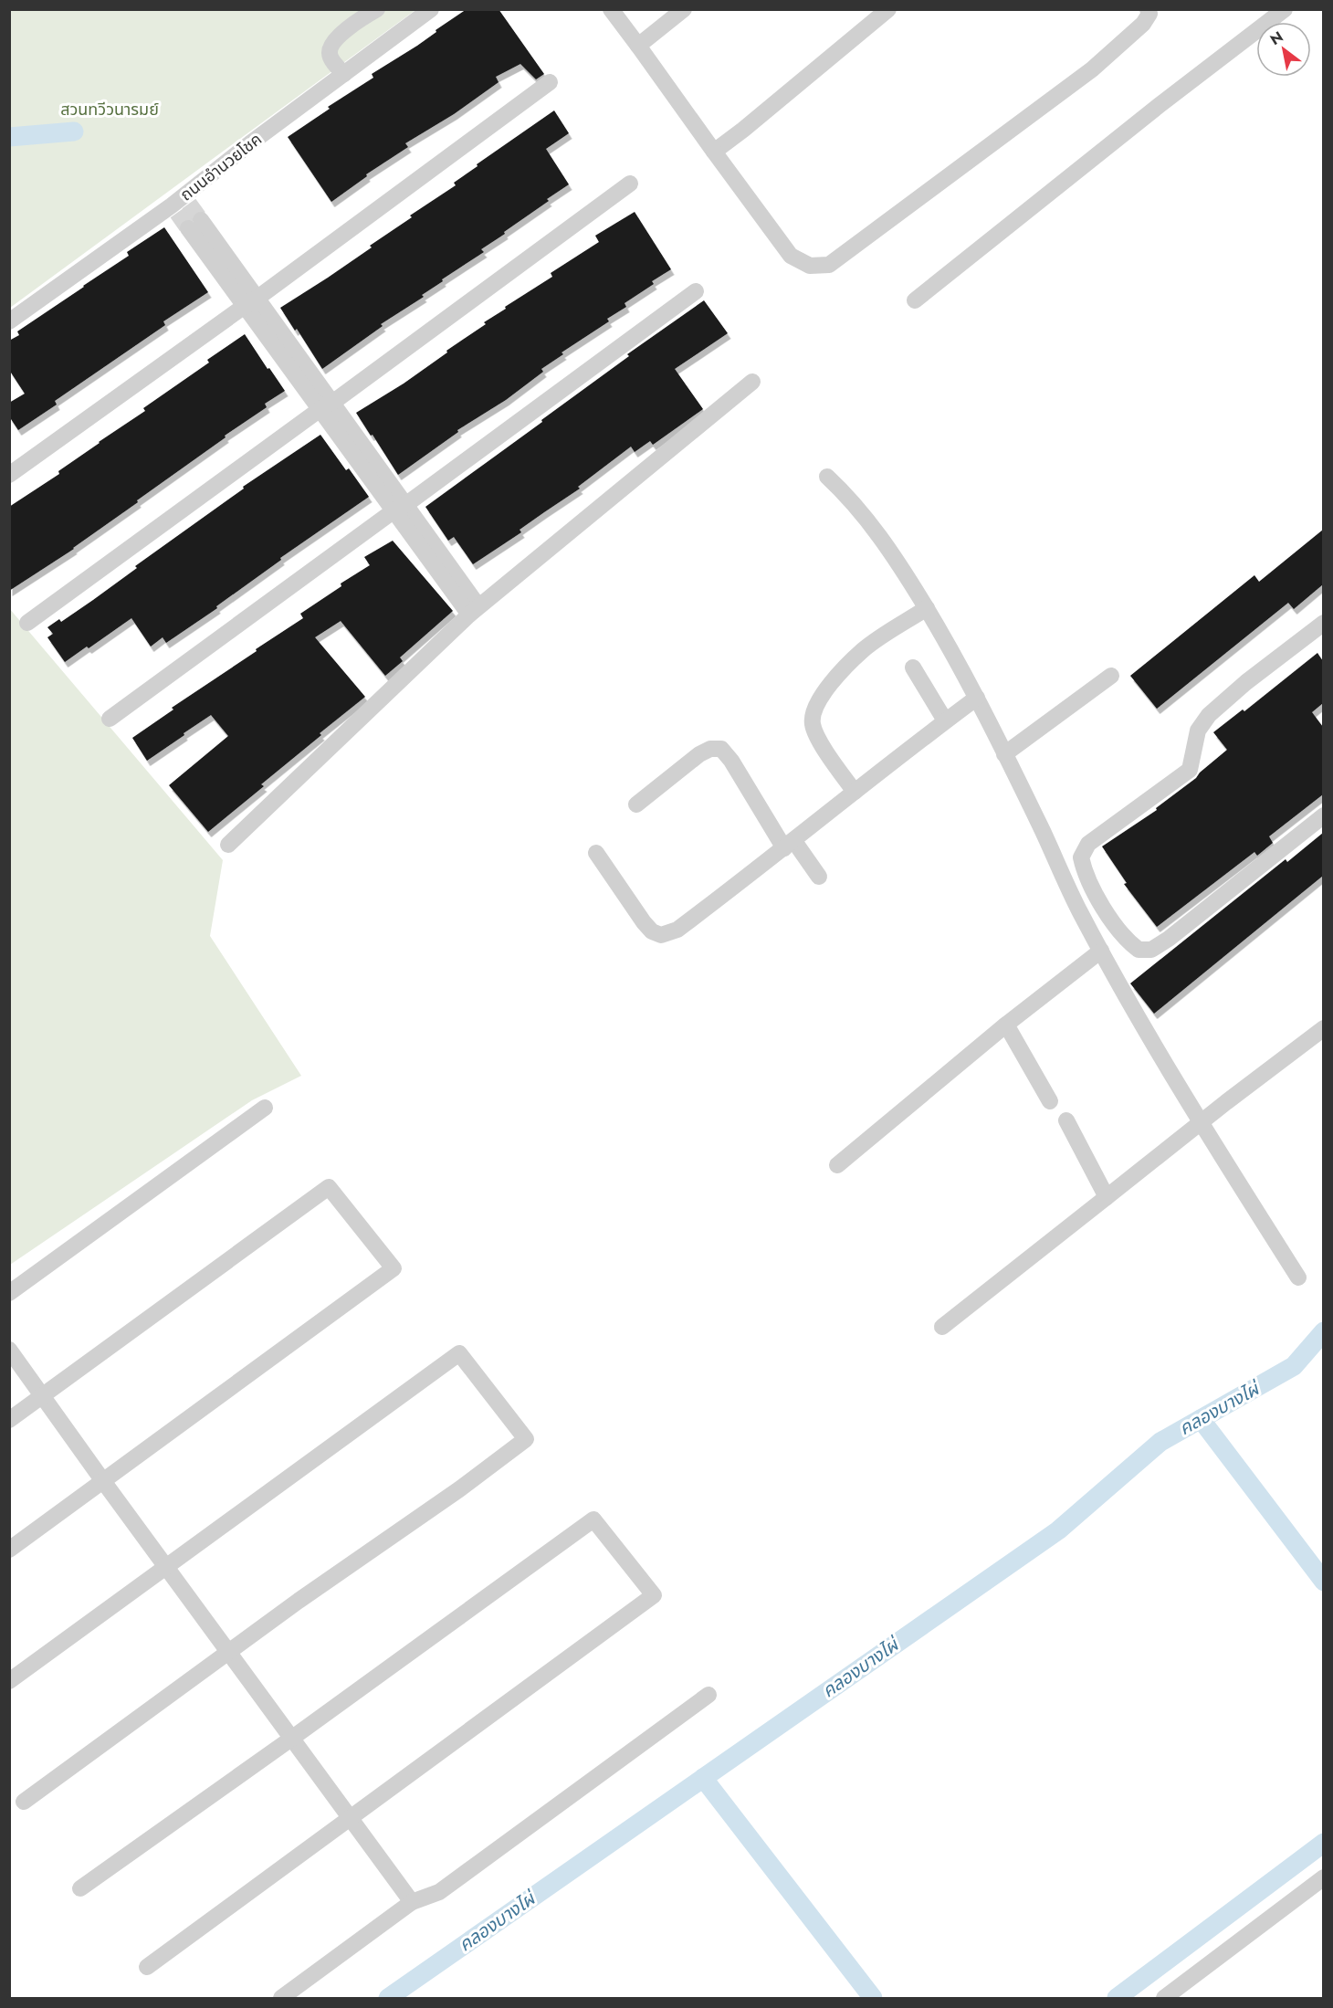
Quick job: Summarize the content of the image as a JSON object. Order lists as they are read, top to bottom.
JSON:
{
  "streets": {
    "street": ["ถนนอำนวยโชค"]
  },
  "water": ["คลองบางไผ่"],
  "parks": ["สวนทวีวนารมย์"],
  "north": "top left"
}
